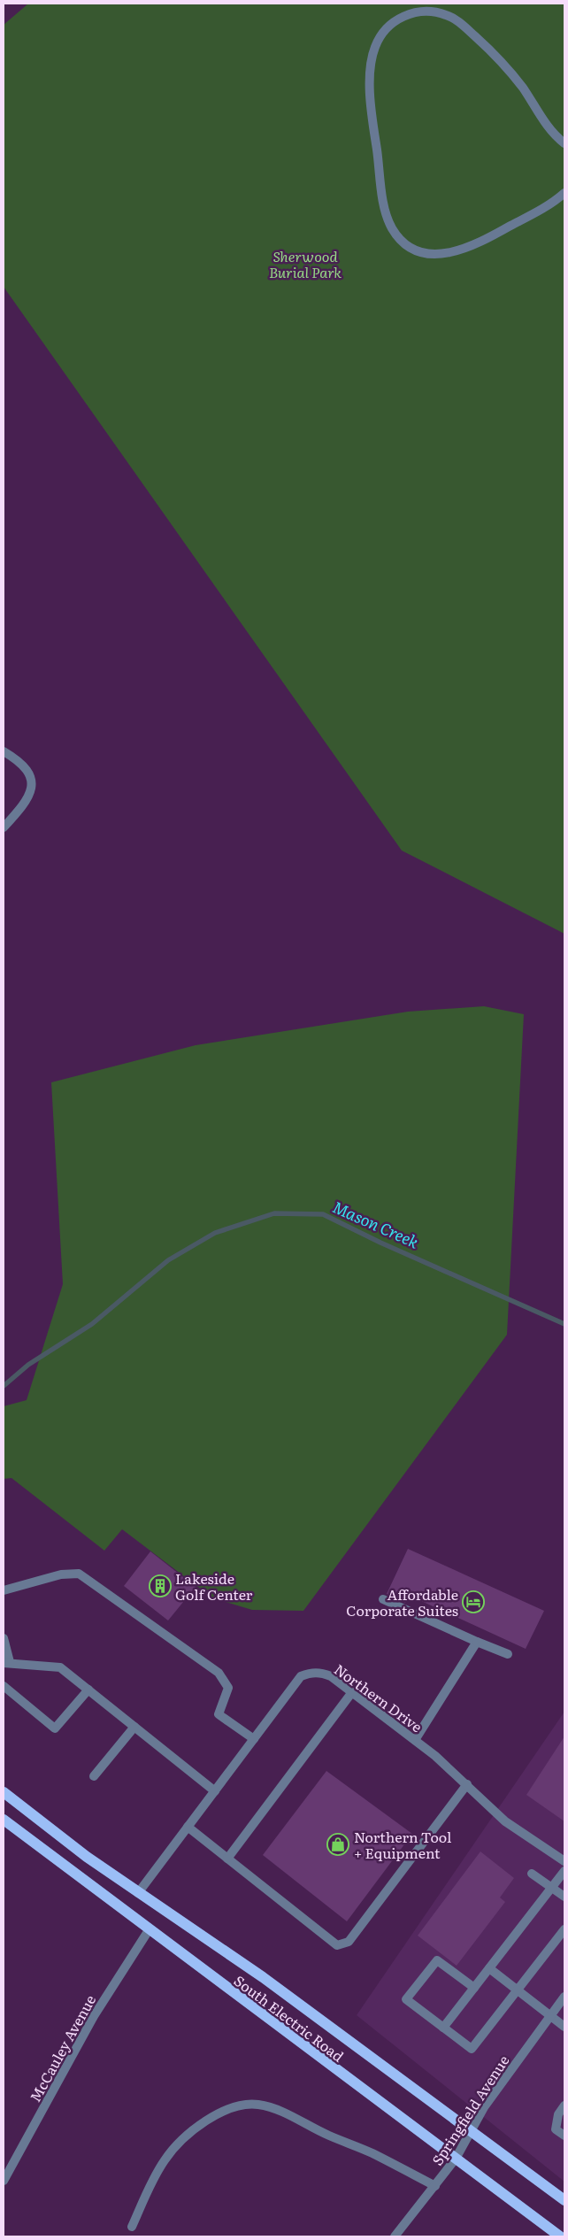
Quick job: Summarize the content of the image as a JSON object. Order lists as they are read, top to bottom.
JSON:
{
  "streets": {
    "main road": ["South Electric Road"],
    "street": ["Northern Drive", "McCauley Avenue", "Springfield Avenue"]
  },
  "crossings": [
    ["Northern Drive", "South Electric Road"],
    ["South Electric Road", "McCauley Avenue"],
    ["South Electric Road", "Springfield Avenue"]
  ],
  "water": ["Mason Creek"],
  "parks": ["Sherwood Burial Park"],
  "places": {
    "building": ["Lakeside Golf Center"],
    "hotel": ["Affordable Corporate Suites"],
    "shop": ["Northern Tool + Equipment"]
  }
}
